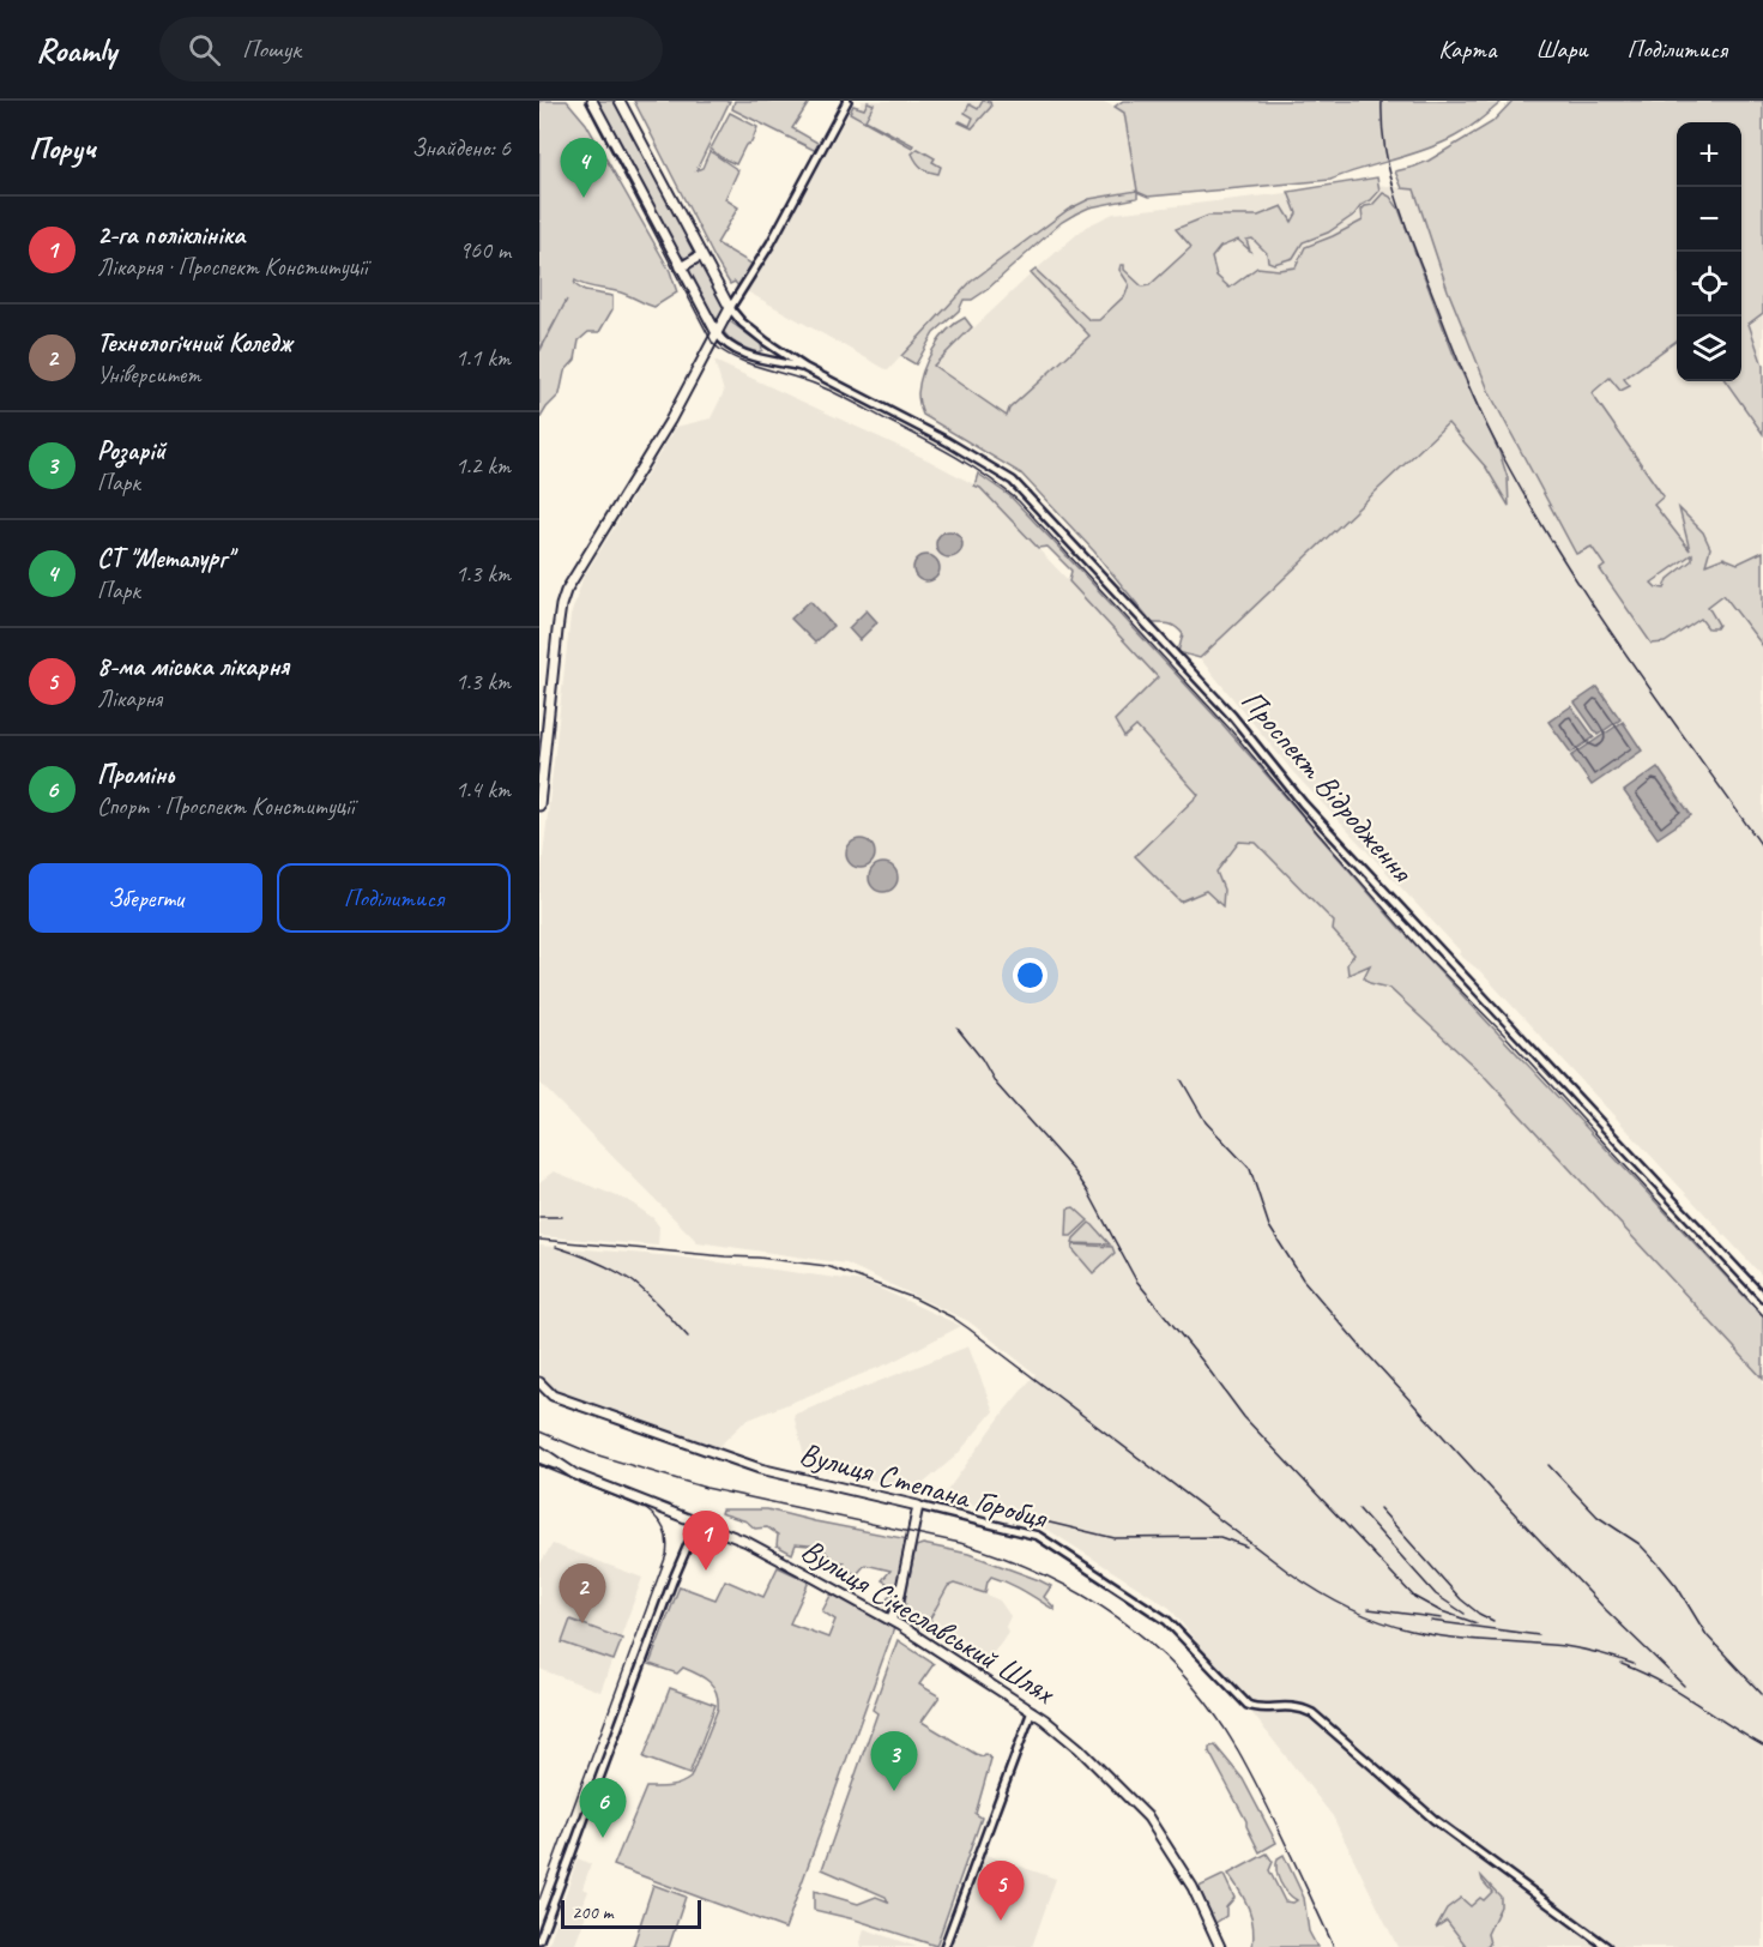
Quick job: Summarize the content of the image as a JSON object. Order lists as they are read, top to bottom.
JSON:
{
  "streets": {
    "main road": ["Проспект Відродження", "Вулиця Степана Горобця", "Вулиця Січеславський Шлях"]
  },
  "scale_bar": "200 m",
  "page": {
    "header": "Roamly",
    "search": "Пошук",
    "nav": ["Карта", "Шари", "Поділитися"],
    "heading": ["Поруч", "Знайдено: 6"],
    "map_buttons": ["+", "−"],
    "pins": [
      "4",
      "1",
      "2",
      "3",
      "6",
      "5"
    ],
    "list": [
      {
        "mark": "1",
        "name": "2-га поліклініка",
        "note": "Лікарня · Проспект Конституції",
        "value": "960 m"
      },
      {
        "mark": "2",
        "name": "Технологічний Коледж",
        "note": "Університет",
        "value": "1.1 km"
      },
      {
        "mark": "3",
        "name": "Розарій",
        "note": "Парк",
        "value": "1.2 km"
      },
      {
        "mark": "4",
        "name": "СТ \"Металург\"",
        "note": "Парк",
        "value": "1.3 km"
      },
      {
        "mark": "5",
        "name": "8-ма міська лікарня",
        "note": "Лікарня",
        "value": "1.3 km"
      },
      {
        "mark": "6",
        "name": "Промінь",
        "note": "Спорт · Проспект Конституції",
        "value": "1.4 km"
      }
    ],
    "buttons": ["Зберегти", "Поділитися"],
    "scale": "200 m"
  }
}
